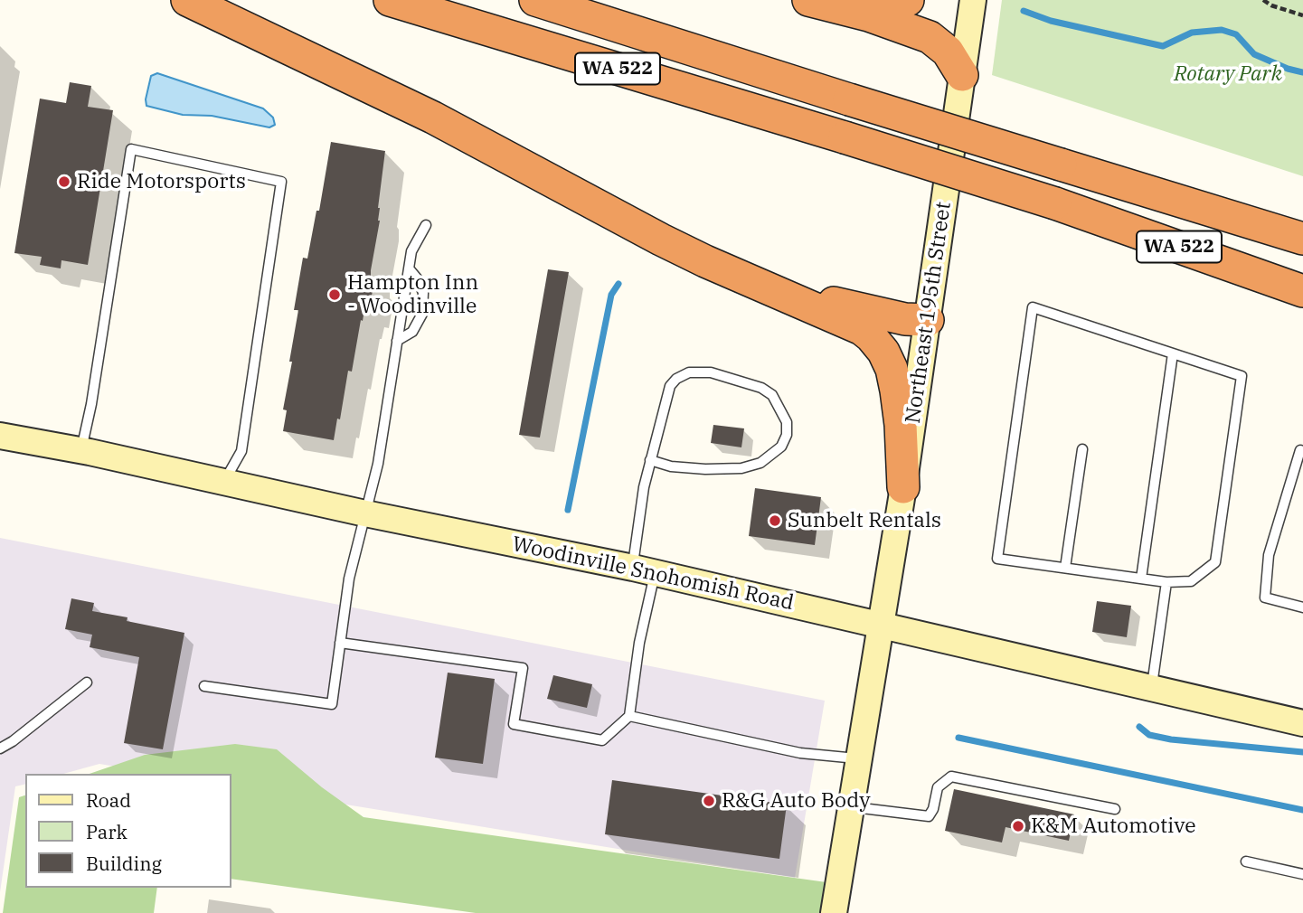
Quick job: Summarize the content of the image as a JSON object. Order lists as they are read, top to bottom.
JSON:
{
  "streets": {
    "highway": ["WA 522"],
    "main road": ["Northeast 195th Street", "Woodinville Snohomish Road"]
  },
  "crossings": [
    ["Northeast 195th Street", "Woodinville Snohomish Road"]
  ],
  "parks": ["Rotary Park"],
  "places": [
    "Ride Motorsports",
    "Hampton Inn - Woodinville",
    "Sunbelt Rentals",
    "R&G Auto Body",
    "K&M Automotive"
  ],
  "legend": ["Road", "Park", "Building"]
}
